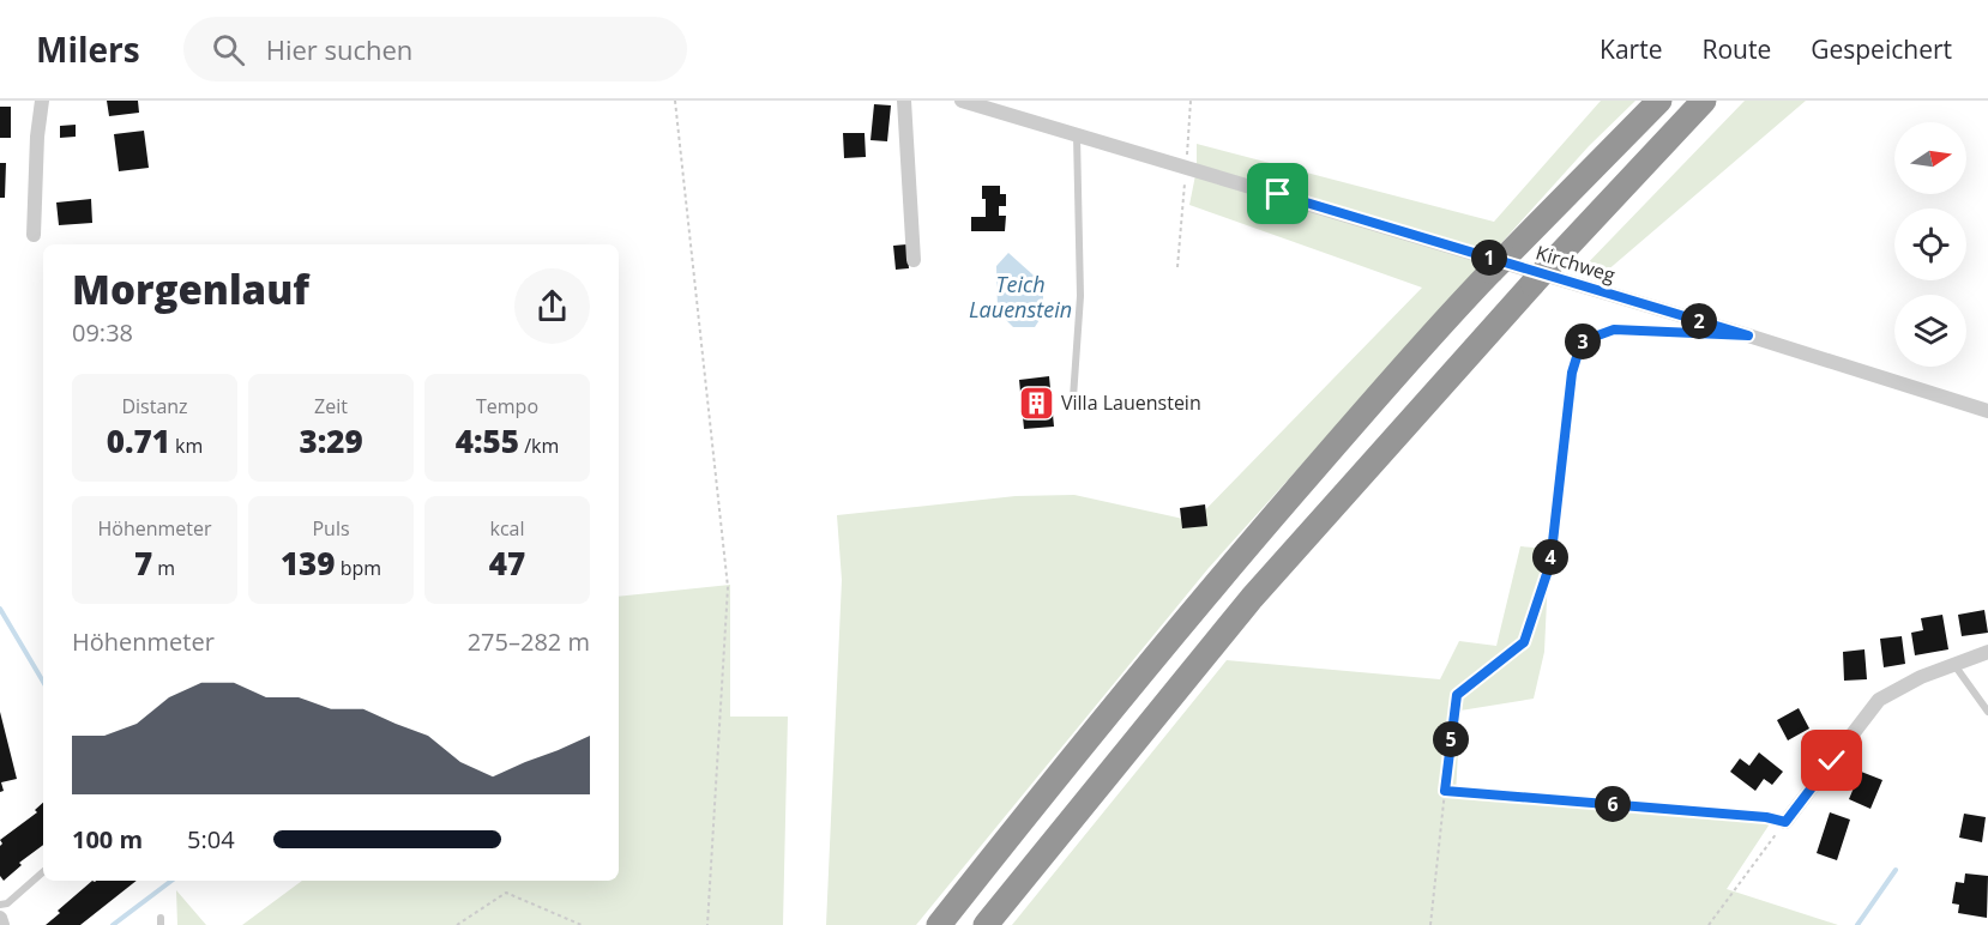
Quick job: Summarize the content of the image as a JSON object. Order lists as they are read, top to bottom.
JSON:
{
  "streets": {
    "street": ["Kirchweg"]
  },
  "water": ["Teich Lauenstein"],
  "places": {
    "building": ["Villa Lauenstein"]
  },
  "north": "right",
  "page": {
    "header": "Milers",
    "search": "Hier suchen",
    "nav": ["Karte", "Route", "Gespeichert"],
    "pins": [
      "1",
      "2",
      "3",
      "4",
      "5",
      "6"
    ],
    "heading": ["Morgenlauf", "09:38"],
    "stats": [
      ["Distanz", "0.71 km"],
      ["Zeit", "3:29"],
      ["Tempo", "4:55 /km"],
      ["Höhenmeter", "7 m"],
      ["Puls", "139 bpm"],
      ["kcal", "47"]
    ],
    "chart": ["Höhenmeter", "275–282 m"],
    "list": [
      {
        "name": "100 m",
        "note": "5:04"
      }
    ]
  }
}
